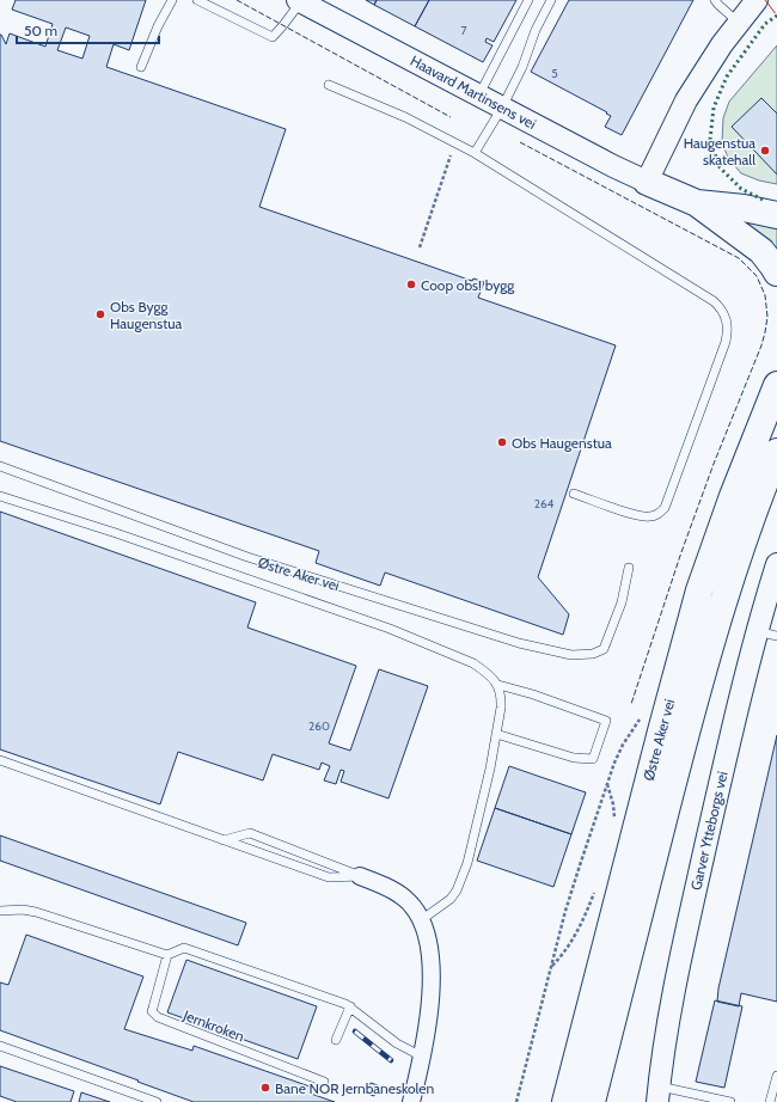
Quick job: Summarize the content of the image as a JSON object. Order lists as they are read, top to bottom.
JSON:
{
  "streets": {
    "highway": ["Østre Aker vei"],
    "street": ["Haavard Martinsens vei", "Garver Ytteborgs vei"],
    "lane": ["Jernkroken"]
  },
  "places": [
    "Haugenstua skatehall",
    "Coop obs! bygg",
    "Obs Bygg Haugenstua",
    "Obs Haugenstua",
    "Bane NOR Jernbaneskolen"
  ],
  "house_numbers": [
    "7",
    "5",
    "264",
    "260"
  ],
  "scale_bar": "50 m"
}
